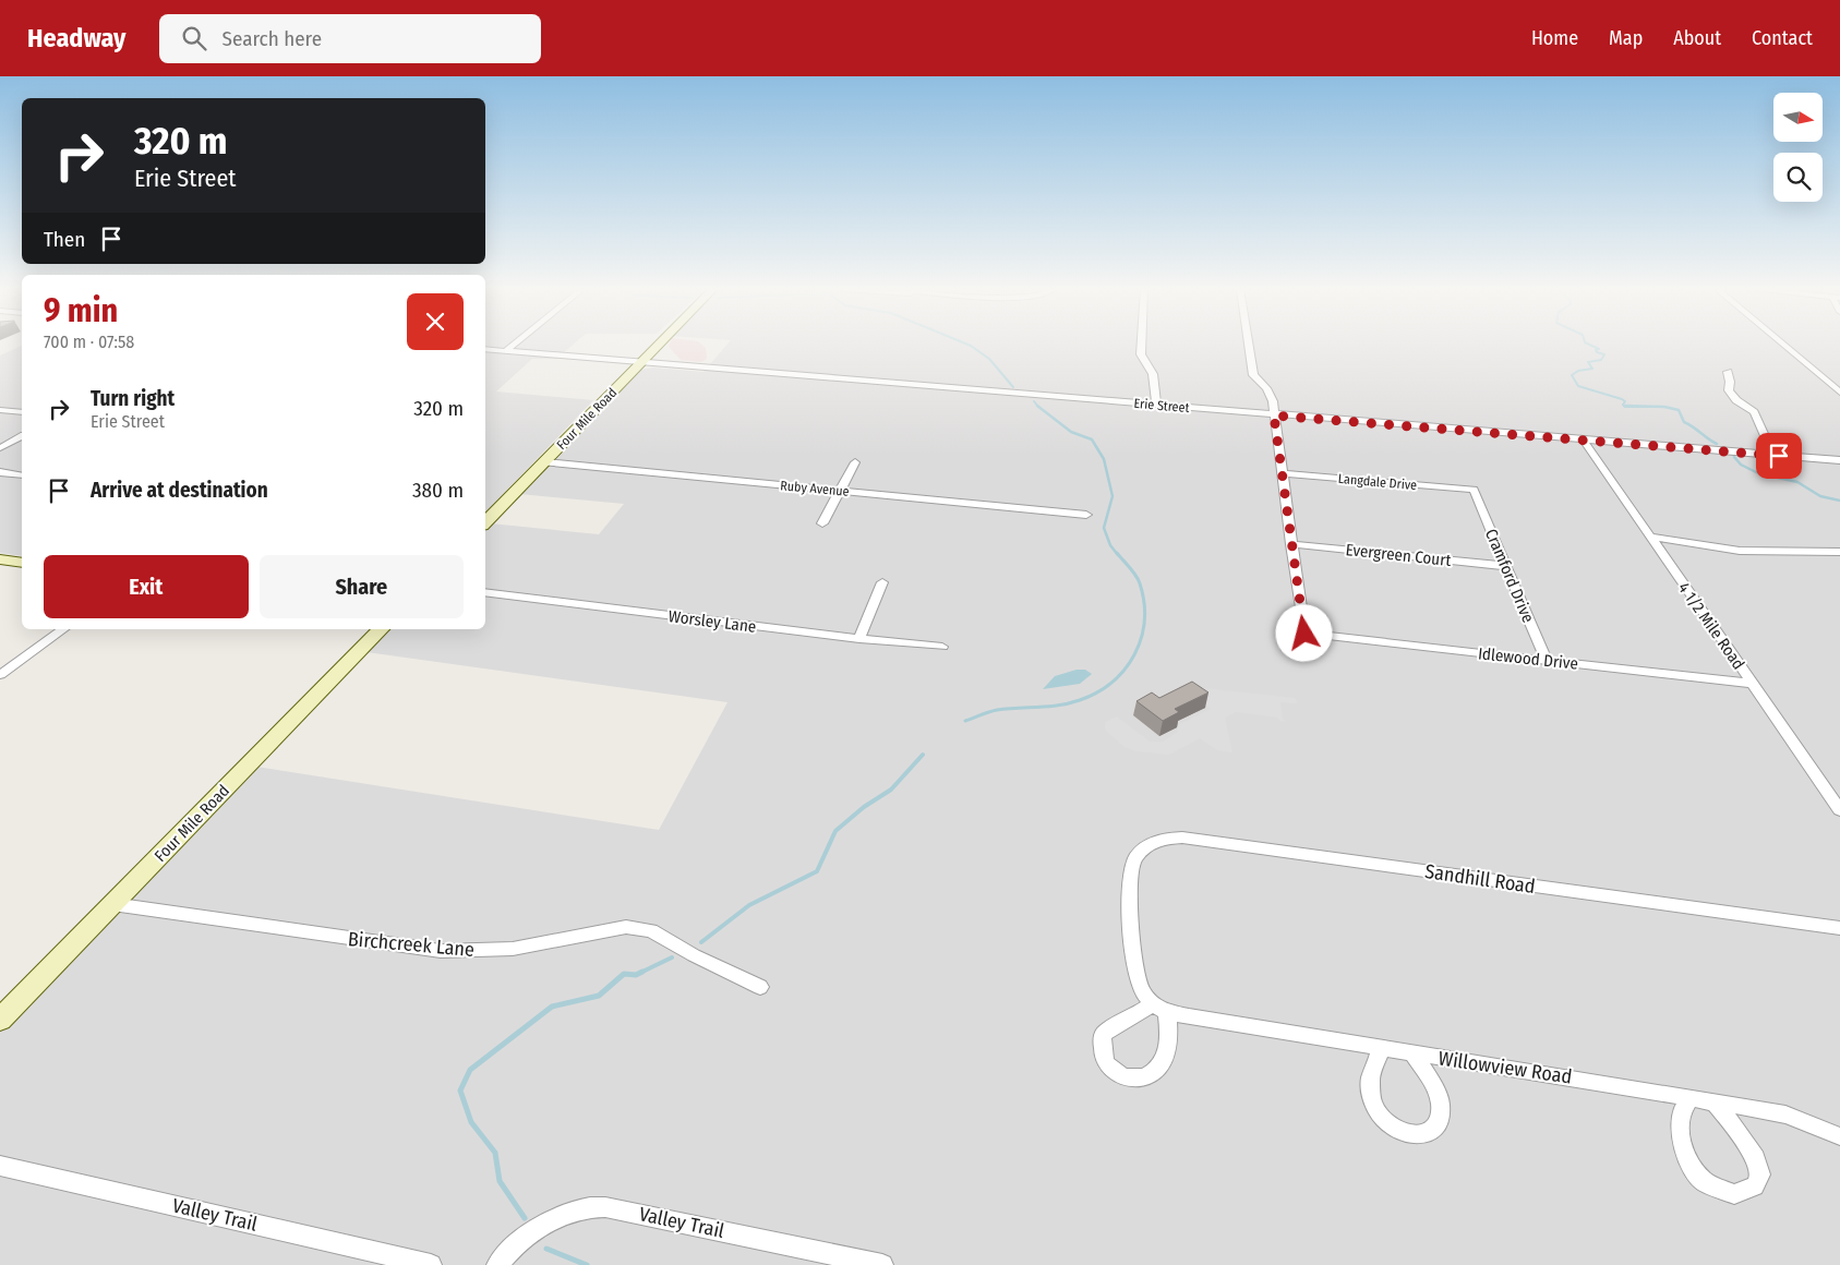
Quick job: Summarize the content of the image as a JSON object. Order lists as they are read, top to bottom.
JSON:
{
  "streets": {
    "main road": ["Four Mile Road"],
    "street": [
      "Erie Street",
      "Langdale Drive",
      "Ruby Avenue",
      "Evergreen Court",
      "Cramford Drive",
      "Worsley Lane",
      "4 1/2 Mile Road",
      "Idlewood Drive",
      "Sandhill Road",
      "Birchcreek Lane",
      "Willowview Road",
      "Valley Trail"
    ]
  },
  "crossings": [
    ["Erie Street", "Four Mile Road"],
    ["Erie Street", "4 1/2 Mile Road"],
    ["Four Mile Road", "Ruby Avenue"],
    ["Four Mile Road", "Birchcreek Lane"],
    ["Langdale Drive", "Cramford Drive"],
    ["Evergreen Court", "Cramford Drive"],
    ["Evergreen Court", "Idlewood Drive"],
    ["Cramford Drive", "Idlewood Drive"],
    ["4 1/2 Mile Road", "Idlewood Drive"],
    ["Sandhill Road", "Willowview Road"]
  ],
  "north": "right",
  "page": {
    "header": "Headway",
    "search": "Search here",
    "nav": [
      "Home",
      "Map",
      "About",
      "Contact"
    ],
    "turn": ["320 m", "Erie Street"],
    "then": "Then",
    "heading": ["9 min", "700 m · 07:58"],
    "list": [
      {
        "name": "Turn right",
        "note": "Erie Street",
        "value": "320 m"
      },
      {
        "name": "Arrive at destination",
        "value": "380 m"
      }
    ],
    "buttons": ["Exit", "Share"]
  }
}
